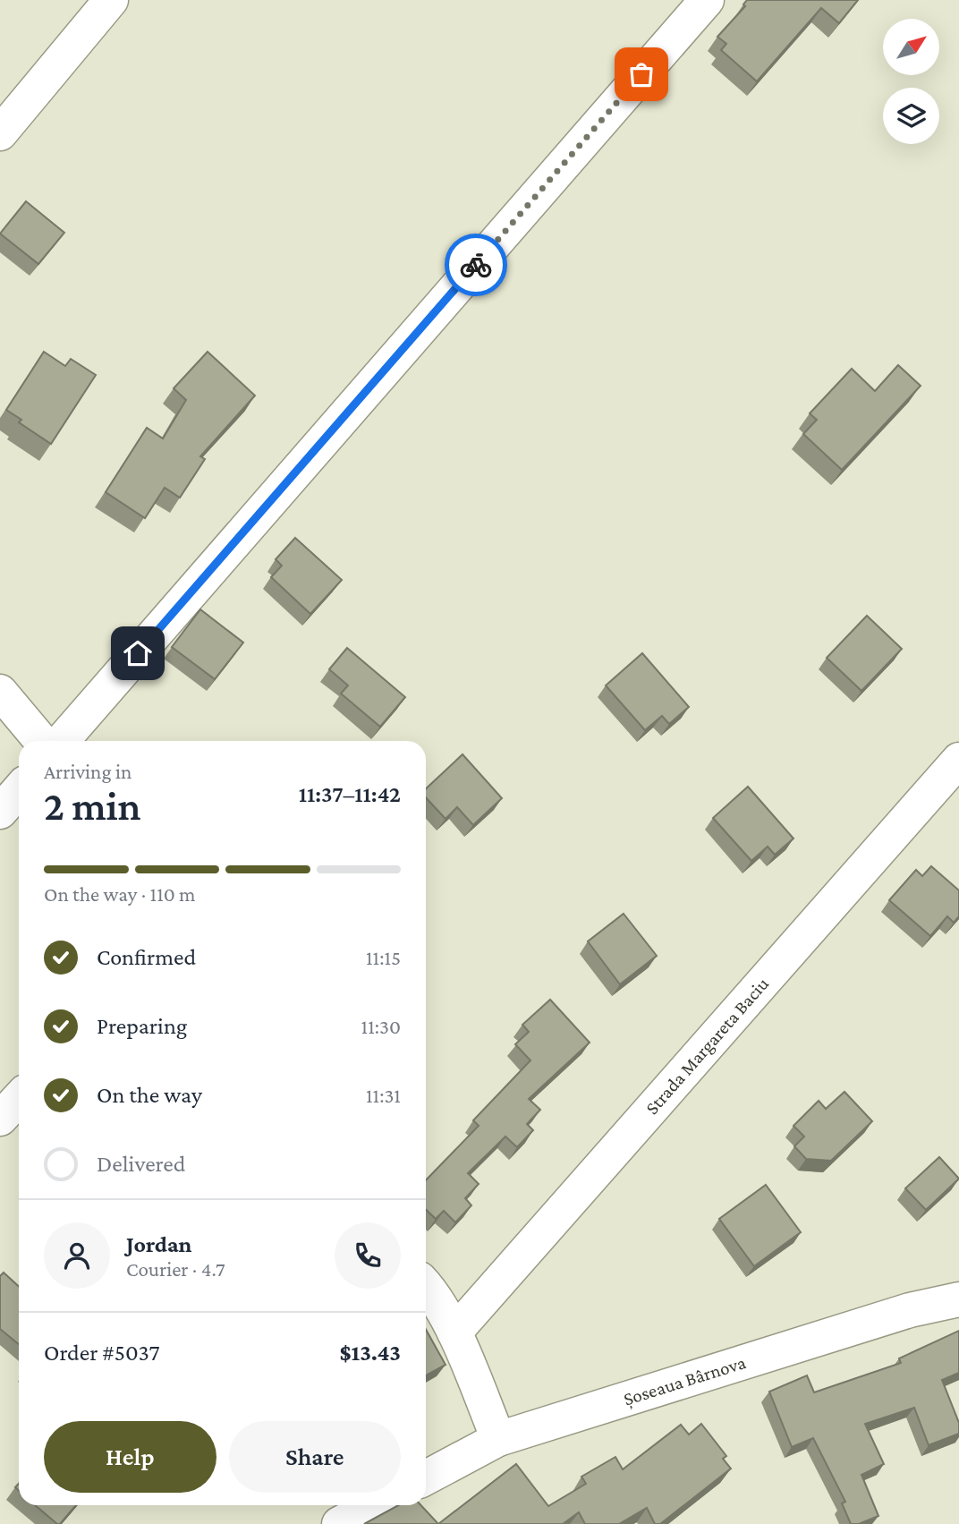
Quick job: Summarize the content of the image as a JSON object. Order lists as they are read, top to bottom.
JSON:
{
  "streets": {
    "street": ["Strada Margareta Baciu", "Șoseaua Bârnova"]
  },
  "north": "top right",
  "page": {
    "heading": ["2 min", "Arriving in", "11:37–11:42"],
    "panel": [
      "Jordan",
      "Courier · 4.7",
      "Order #5037",
      "$13.43"
    ],
    "bar": "On the way · 110 m",
    "list": [
      ["Confirmed", "11:15"],
      ["Preparing", "11:30"],
      ["On the way", "11:31"],
      "Delivered"
    ],
    "buttons": ["Help", "Share"]
  }
}
